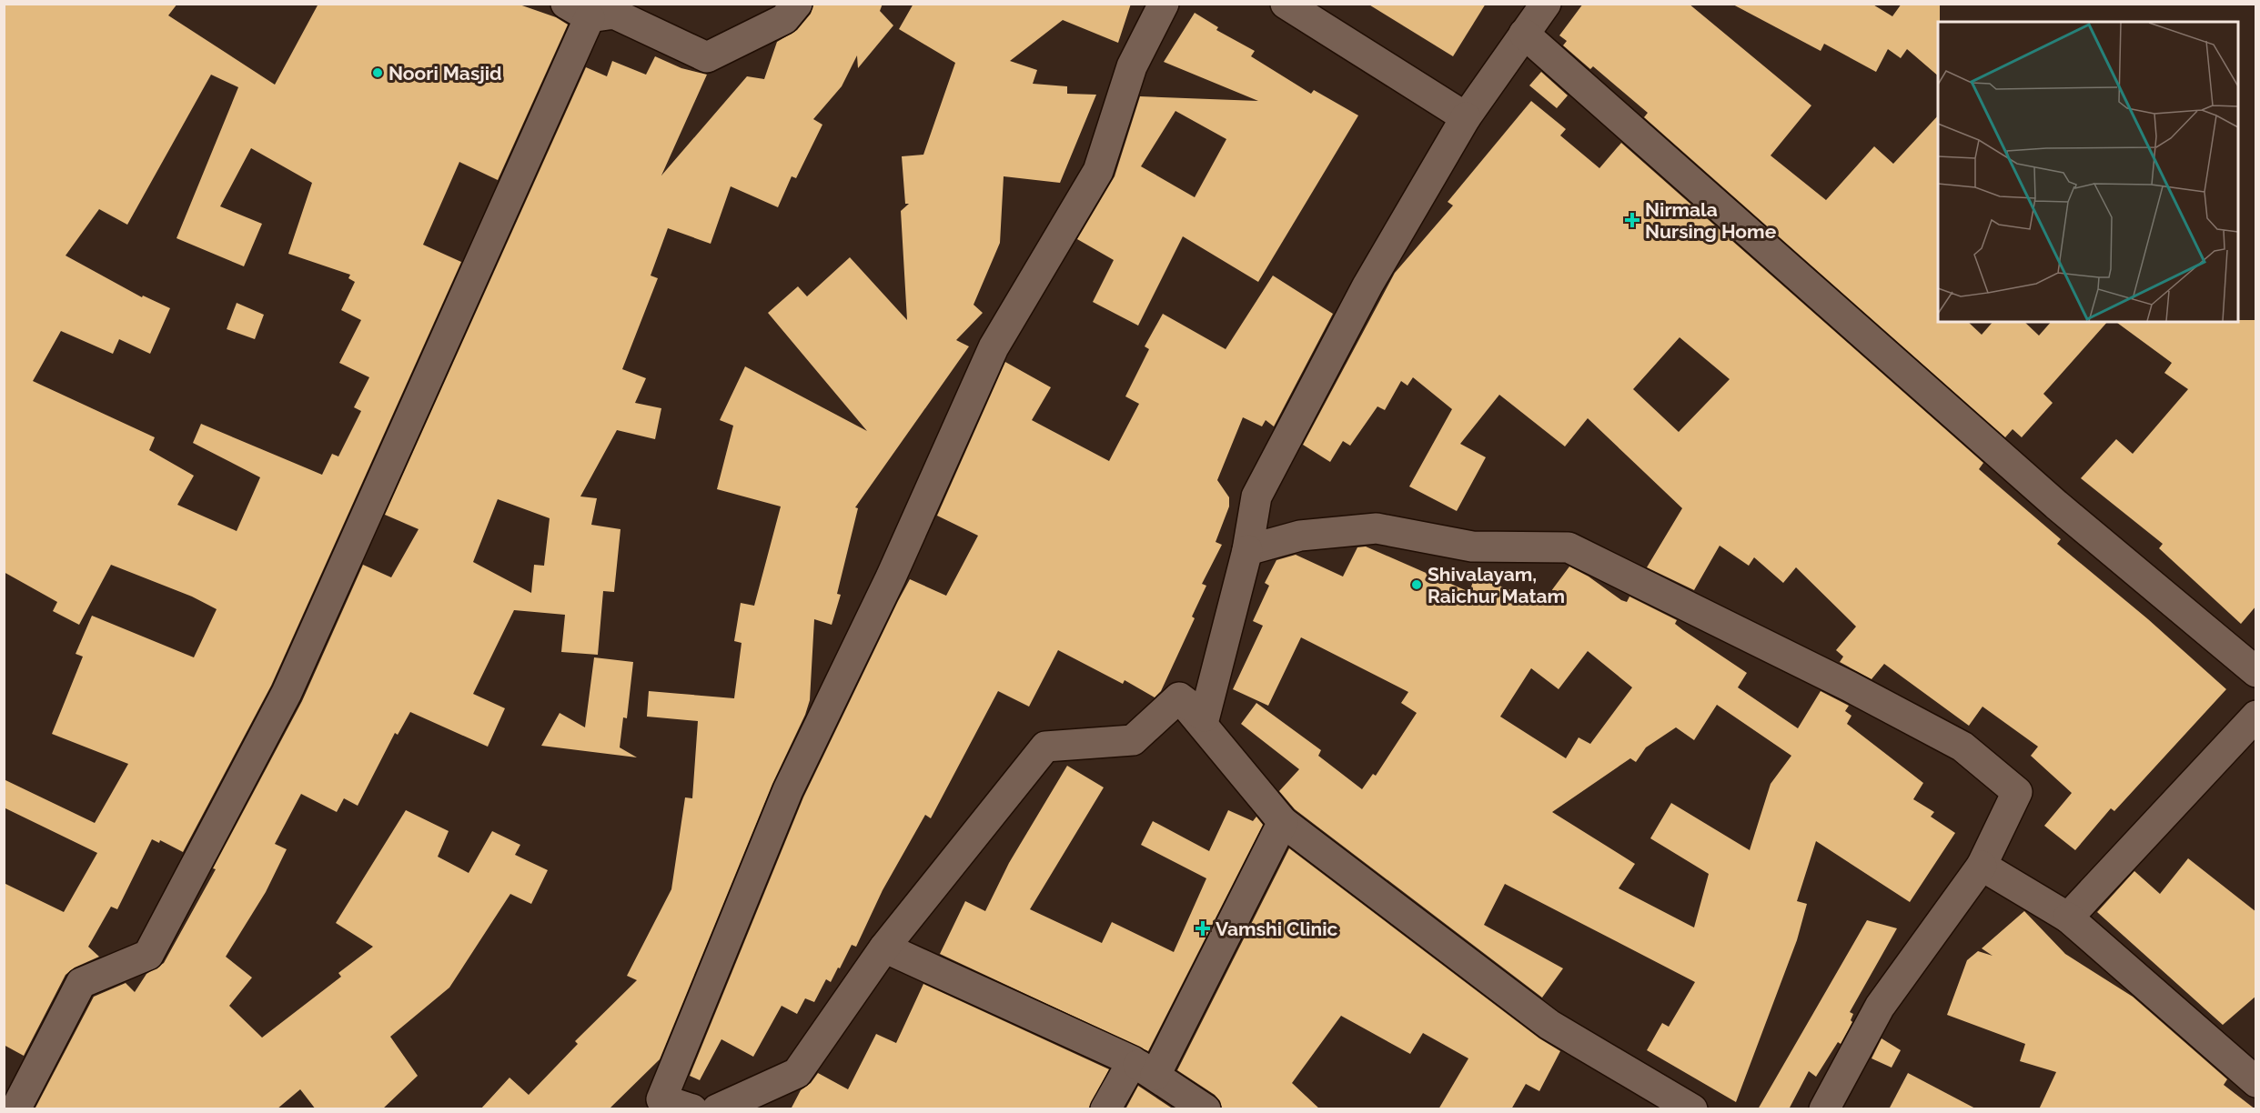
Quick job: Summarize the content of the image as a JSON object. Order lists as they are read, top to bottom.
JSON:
{
  "places": {
    "other": ["Noori Masjid", "Shivalayam, Raichur Matam"],
    "health": ["Nirmala Nursing Home", "Vamshi Clinic"]
  }
}
